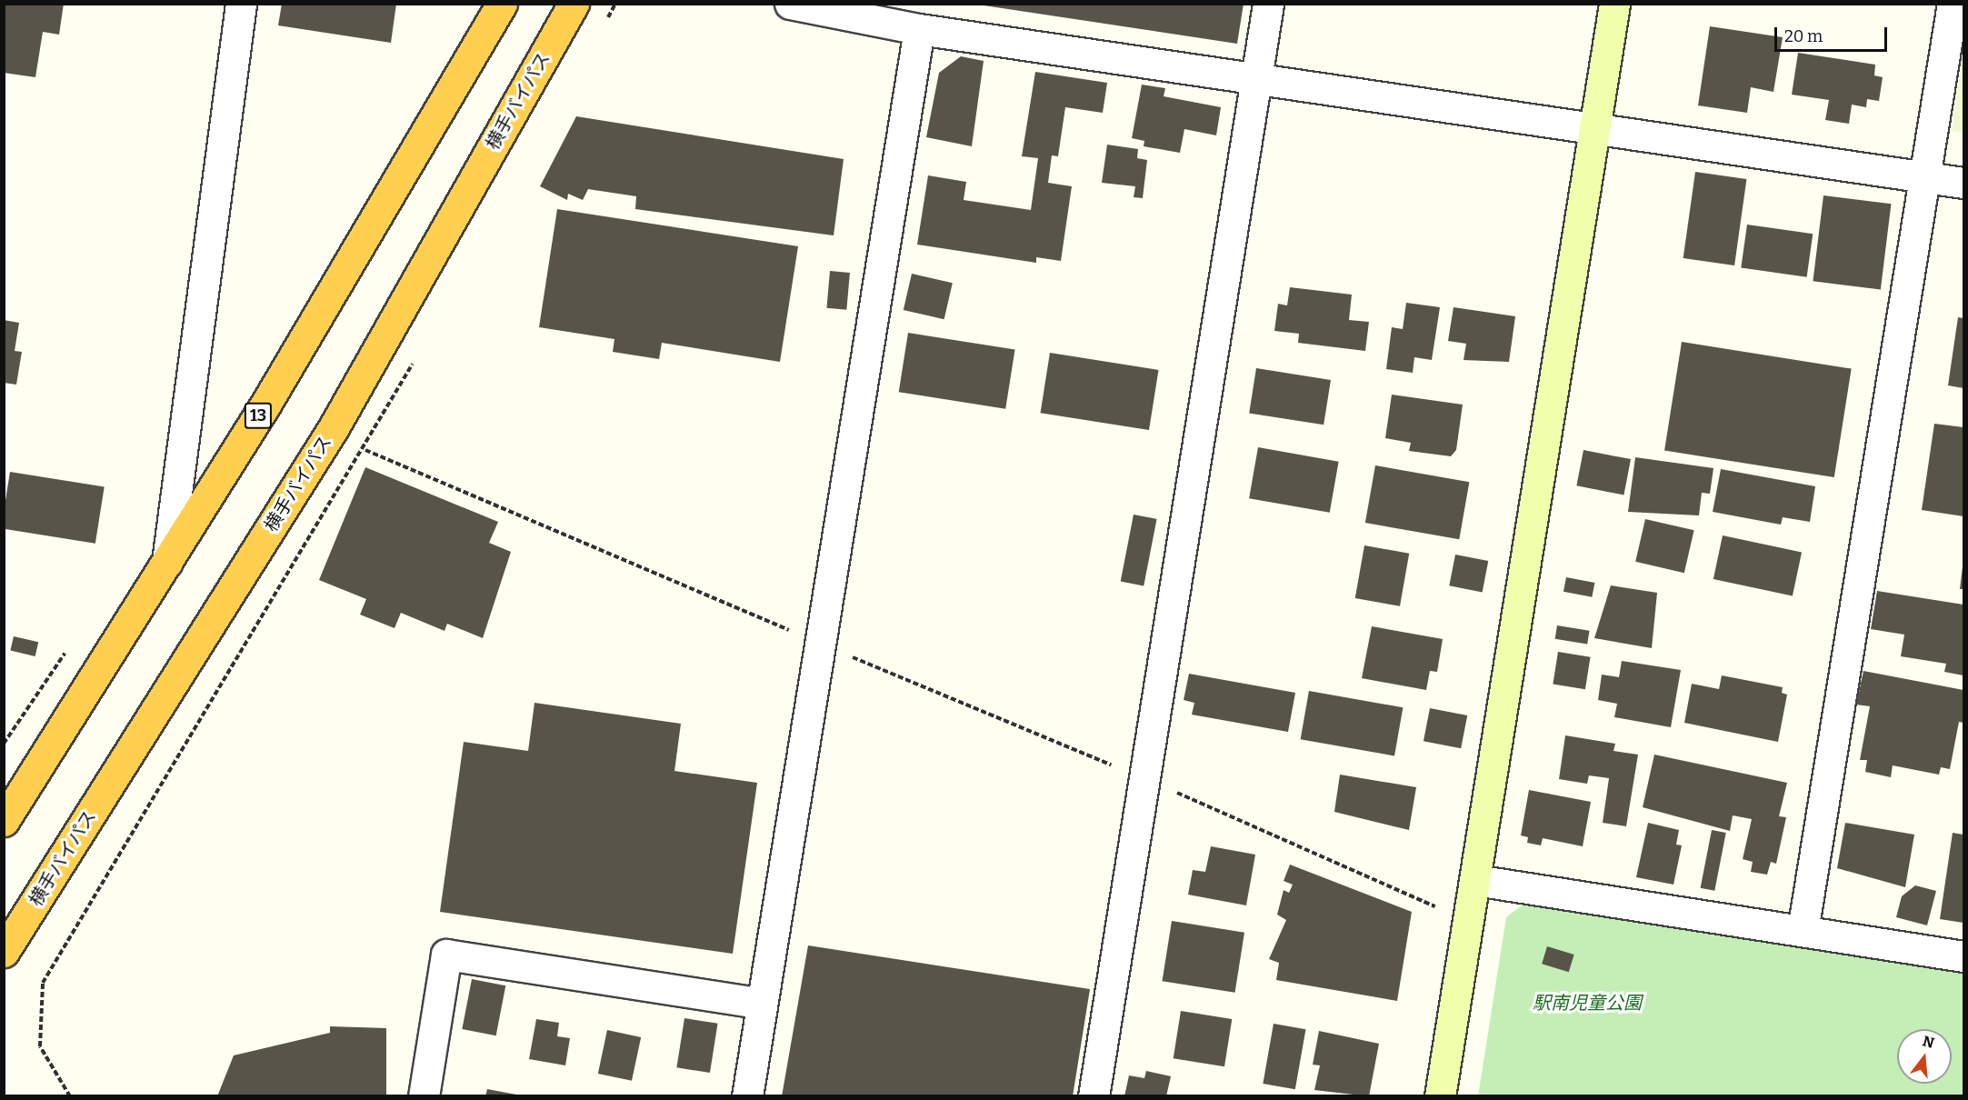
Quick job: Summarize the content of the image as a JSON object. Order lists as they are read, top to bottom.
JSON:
{
  "streets": {
    "highway": ["横手バイパス", "13"]
  },
  "parks": ["駅南児童公園"],
  "scale_bar": "20 m",
  "north": "top"
}
